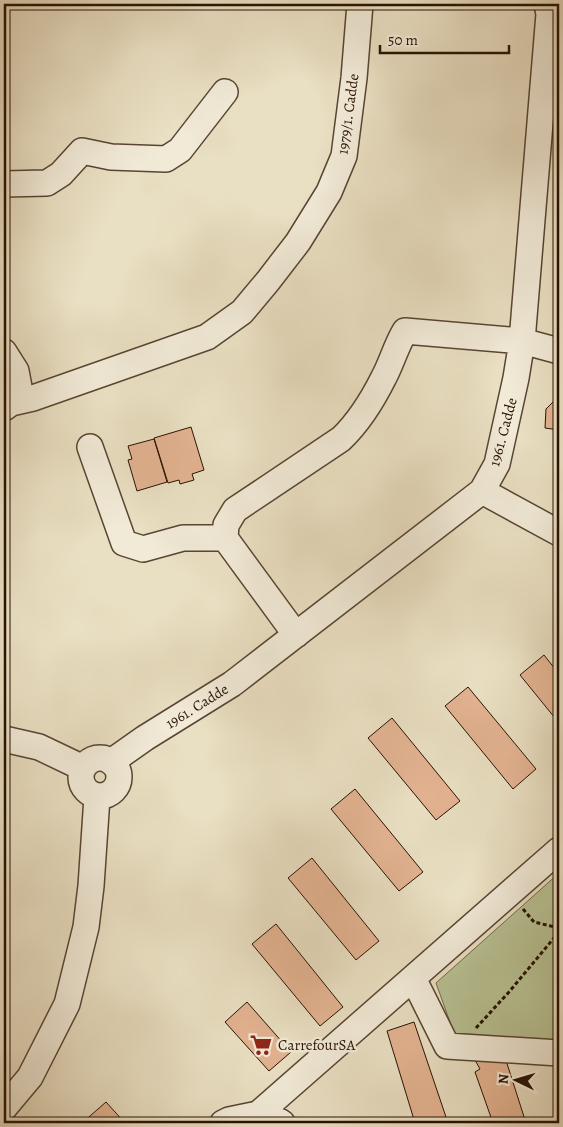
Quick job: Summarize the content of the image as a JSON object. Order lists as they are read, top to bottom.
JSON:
{
  "streets": {
    "street": ["1979/1. Cadde", "1961. Cadde"]
  },
  "places": {
    "supermarket": ["CarrefourSA"]
  },
  "scale_bar": "50 m",
  "north": "left"
}
